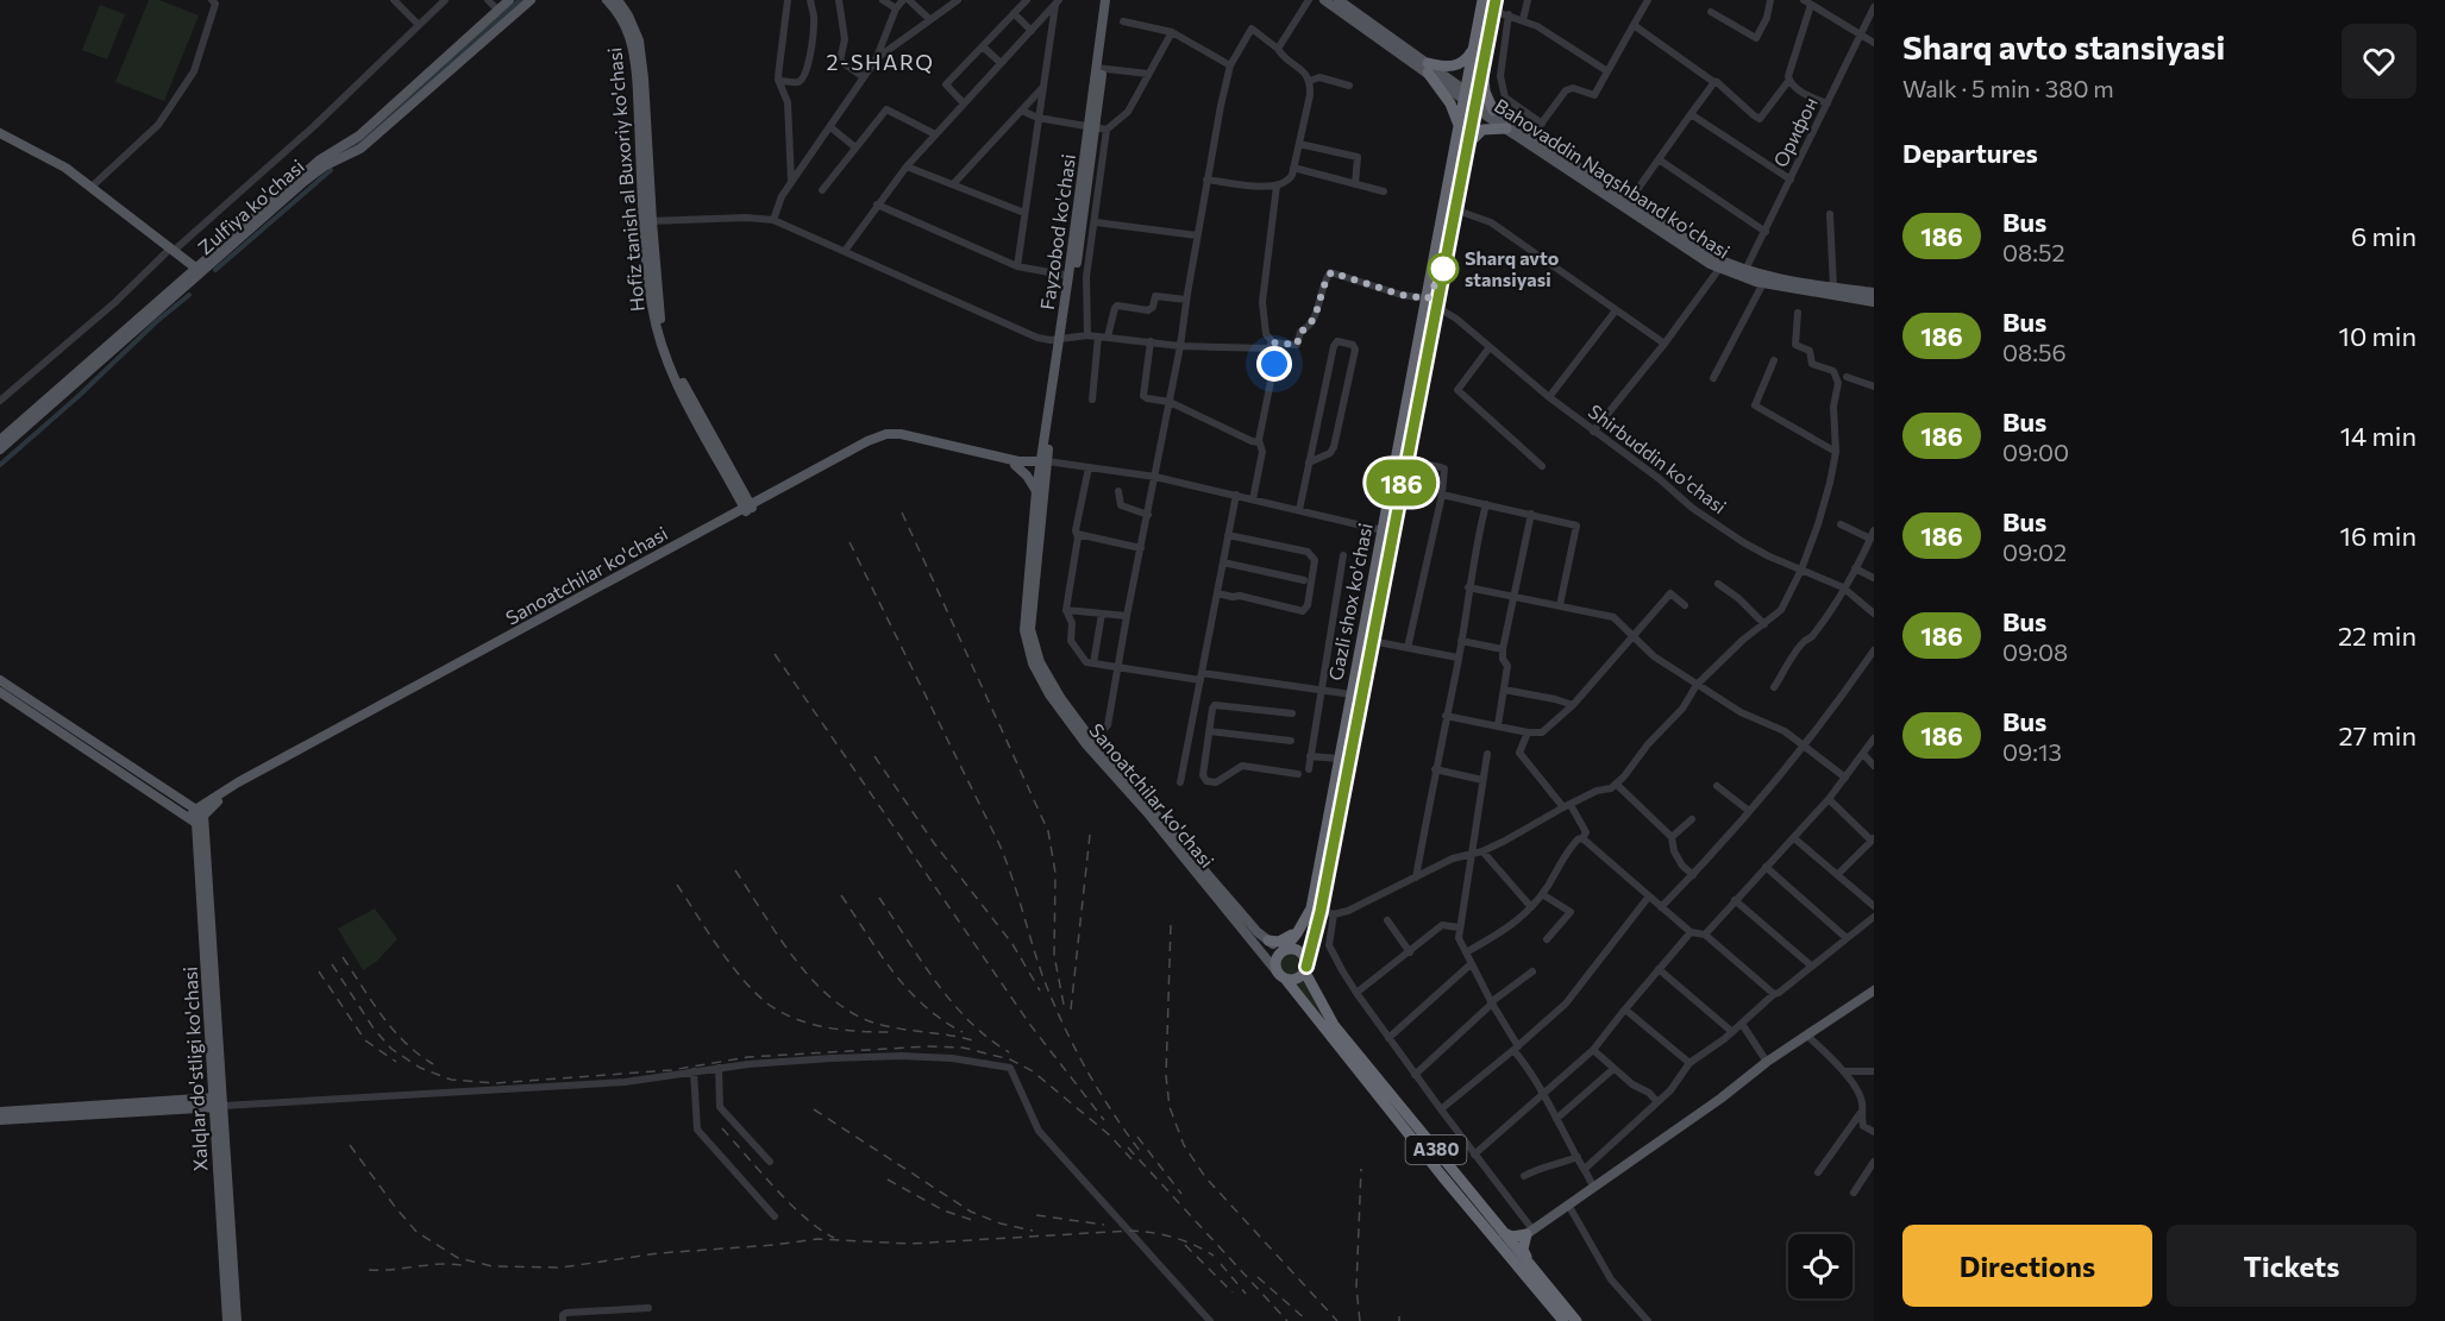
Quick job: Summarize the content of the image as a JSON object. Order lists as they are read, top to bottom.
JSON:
{
  "streets": {
    "highway": ["Gazli shox ko'chasi", "A380"],
    "main road": [
      "Bahovaddin Naqshband ko'chasi",
      "Hofiz tanish al Buxoriy ko'chasi",
      "Zulfiya ko'chasi",
      "Fayzobod ko'chasi",
      "Sanoatchilar ko'chasi",
      "Xalqlar do'stligi ko'chasi"
    ],
    "street": ["Орифон", "Shirbuddin ko'chasi"]
  },
  "crossings": [
    ["Орифон", "Bahovaddin Naqshband ko'chasi"],
    ["Bahovaddin Naqshband ko'chasi", "Gazli shox ko'chasi"],
    ["Hofiz tanish al Buxoriy ko'chasi", "Sanoatchilar ko'chasi"],
    ["Fayzobod ko'chasi", "Sanoatchilar ko'chasi"],
    ["Shirbuddin ko'chasi", "Gazli shox ko'chasi"],
    ["Sanoatchilar ko'chasi", "Gazli shox ko'chasi"],
    ["Sanoatchilar ko'chasi", "Xalqlar do'stligi ko'chasi"],
    ["Sanoatchilar ko'chasi", "A380"],
    ["Gazli shox ko'chasi", "A380"]
  ],
  "districts": ["2-SHARQ"],
  "places": ["Sharq avto stansiyasi"],
  "lines": ["bus line 186"],
  "page": {
    "on_map": "186",
    "heading": [
      ["Sharq avto stansiyasi", "Walk · 5 min · 380 m"],
      "Departures"
    ],
    "list": [
      {
        "mark": "186",
        "name": "Bus",
        "note": "08:52",
        "value": "6 min"
      },
      {
        "mark": "186",
        "name": "Bus",
        "note": "08:56",
        "value": "10 min"
      },
      {
        "mark": "186",
        "name": "Bus",
        "note": "09:00",
        "value": "14 min"
      },
      {
        "mark": "186",
        "name": "Bus",
        "note": "09:02",
        "value": "16 min"
      },
      {
        "mark": "186",
        "name": "Bus",
        "note": "09:08",
        "value": "22 min"
      },
      {
        "mark": "186",
        "name": "Bus",
        "note": "09:13",
        "value": "27 min"
      }
    ],
    "buttons": ["Directions", "Tickets"]
  }
}
